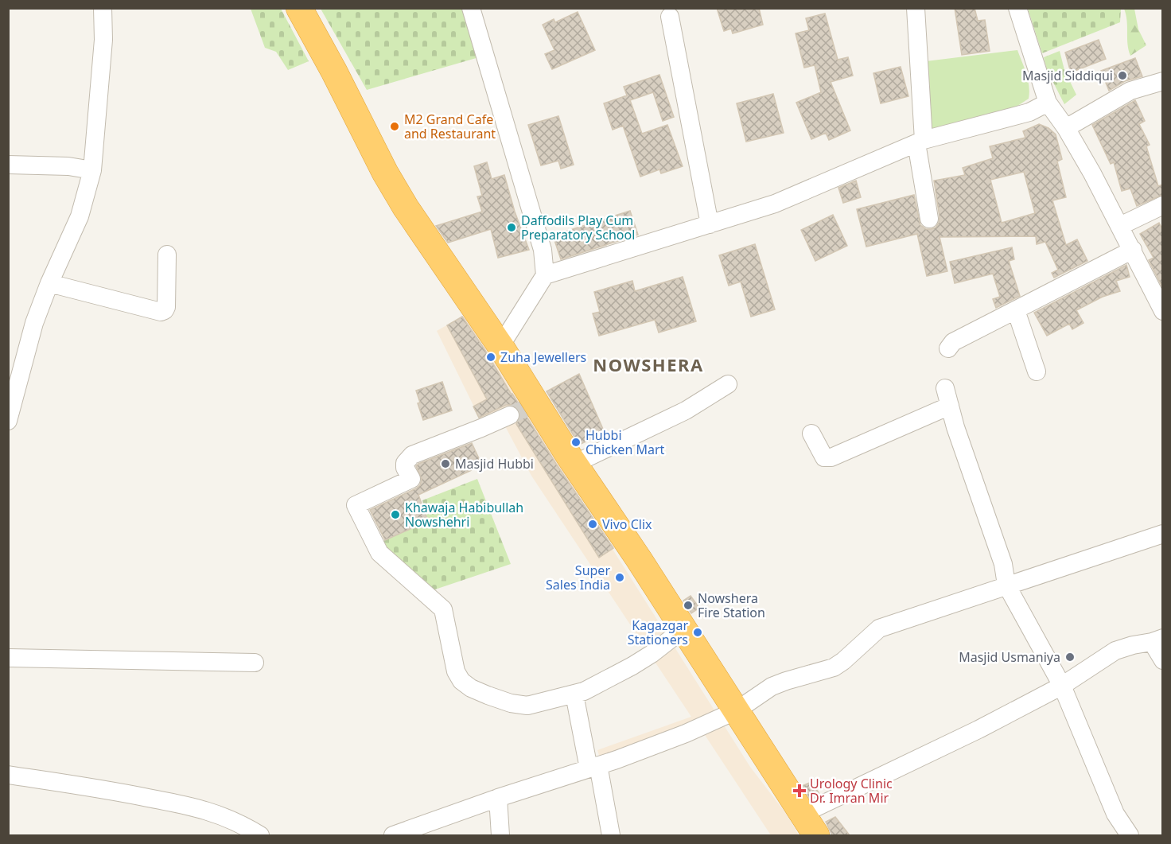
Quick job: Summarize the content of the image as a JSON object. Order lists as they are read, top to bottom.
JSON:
{
  "districts": ["NOWSHERA"],
  "places": {
    "other": [
      "Masjid Siddiqui",
      "M2 Grand Cafe and Restaurant",
      "Daffodils Play Cum Preparatory School",
      "Zuha Jewellers",
      "Hubbi Chicken Mart",
      "Masjid Hubbi",
      "Khawaja Habibullah Nowshehri",
      "Vivo Clix",
      "Super Sales India",
      "Nowshera Fire Station",
      "Kagazgar Stationers",
      "Masjid Usmaniya"
    ],
    "health": ["Urology Clinic Dr. Imran Mir"]
  }
}
